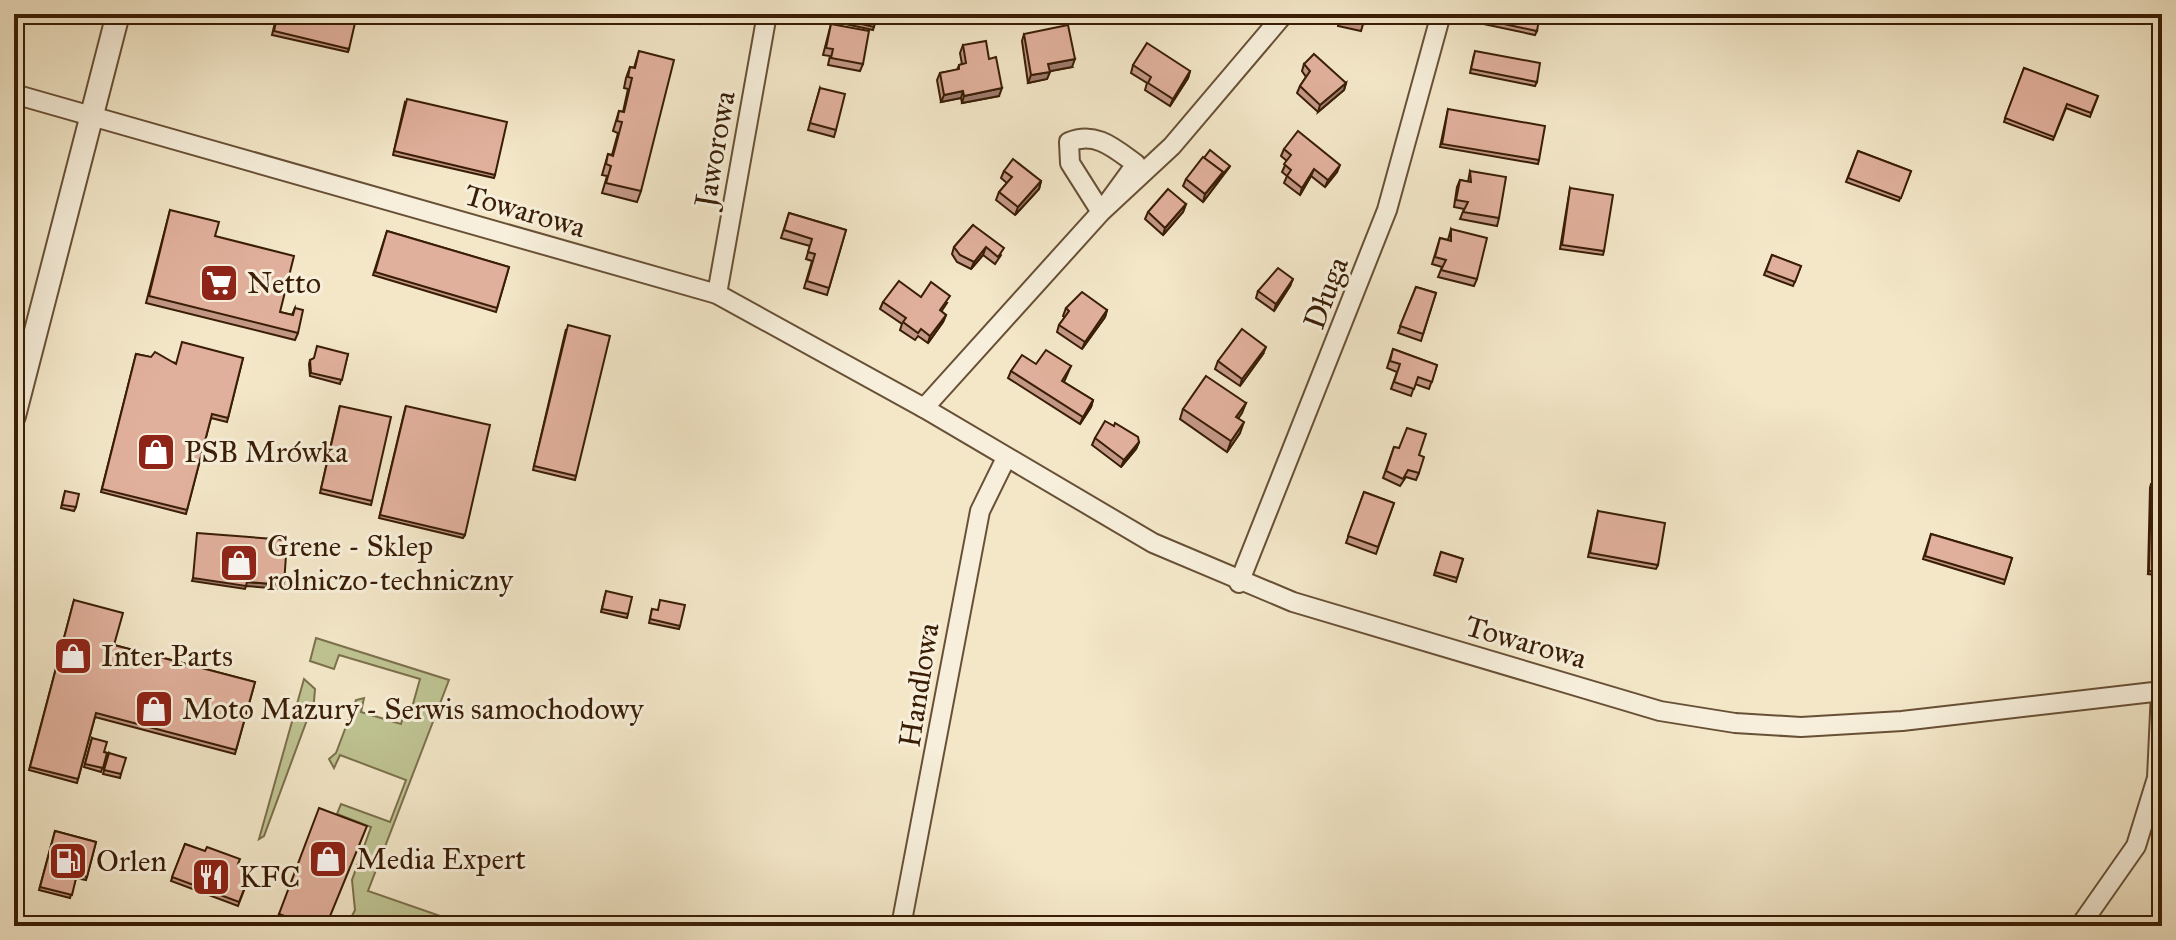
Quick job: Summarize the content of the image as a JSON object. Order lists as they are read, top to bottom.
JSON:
{
  "streets": {
    "street": [
      "Jaworowa",
      "Towarowa",
      "Długa",
      "Handlowa"
    ]
  },
  "crossings": [
    ["Jaworowa", "Towarowa"],
    ["Towarowa", "Długa"],
    ["Towarowa", "Handlowa"]
  ],
  "places": {
    "supermarket": ["Netto"],
    "shop": [
      "PSB Mrówka",
      "Grene - Sklep rolniczo-techniczny",
      "Inter Parts",
      "Moto Mazury - Serwis samochodowy",
      "Media Expert"
    ],
    "fuel station": ["Orlen"],
    "restaurant": ["KFC"]
  }
}
